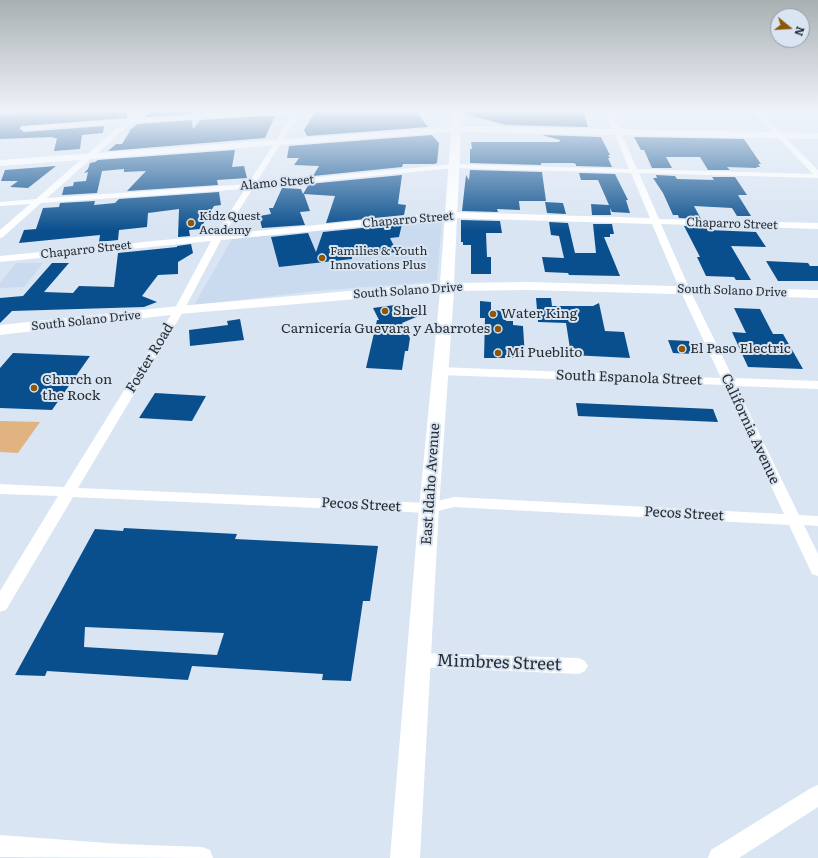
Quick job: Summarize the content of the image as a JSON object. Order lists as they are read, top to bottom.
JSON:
{
  "streets": {
    "street": [
      "Alamo Street",
      "Chaparro Street",
      "South Solano Drive",
      "Foster Road",
      "South Espanola Street",
      "California Avenue",
      "East Idaho Avenue",
      "Pecos Street",
      "Mimbres Street"
    ]
  },
  "crossings": [
    ["Alamo Street", "Foster Road"],
    ["Alamo Street", "California Avenue"],
    ["Alamo Street", "East Idaho Avenue"],
    ["Chaparro Street", "Foster Road"],
    ["Chaparro Street", "California Avenue"],
    ["Chaparro Street", "East Idaho Avenue"],
    ["South Solano Drive", "Foster Road"],
    ["South Solano Drive", "California Avenue"],
    ["South Solano Drive", "East Idaho Avenue"],
    ["Foster Road", "Pecos Street"],
    ["South Espanola Street", "California Avenue"],
    ["South Espanola Street", "East Idaho Avenue"],
    ["California Avenue", "Pecos Street"],
    ["East Idaho Avenue", "Pecos Street"],
    ["East Idaho Avenue", "Mimbres Street"]
  ],
  "places": [
    "Kidz Quest Academy",
    "Families & Youth Innovations Plus",
    "Shell",
    "Water King",
    "Carnicería Guevara y Abarrotes",
    "El Paso Electric",
    "Mi Pueblito",
    "Church on the Rock"
  ],
  "north": "right"
}
